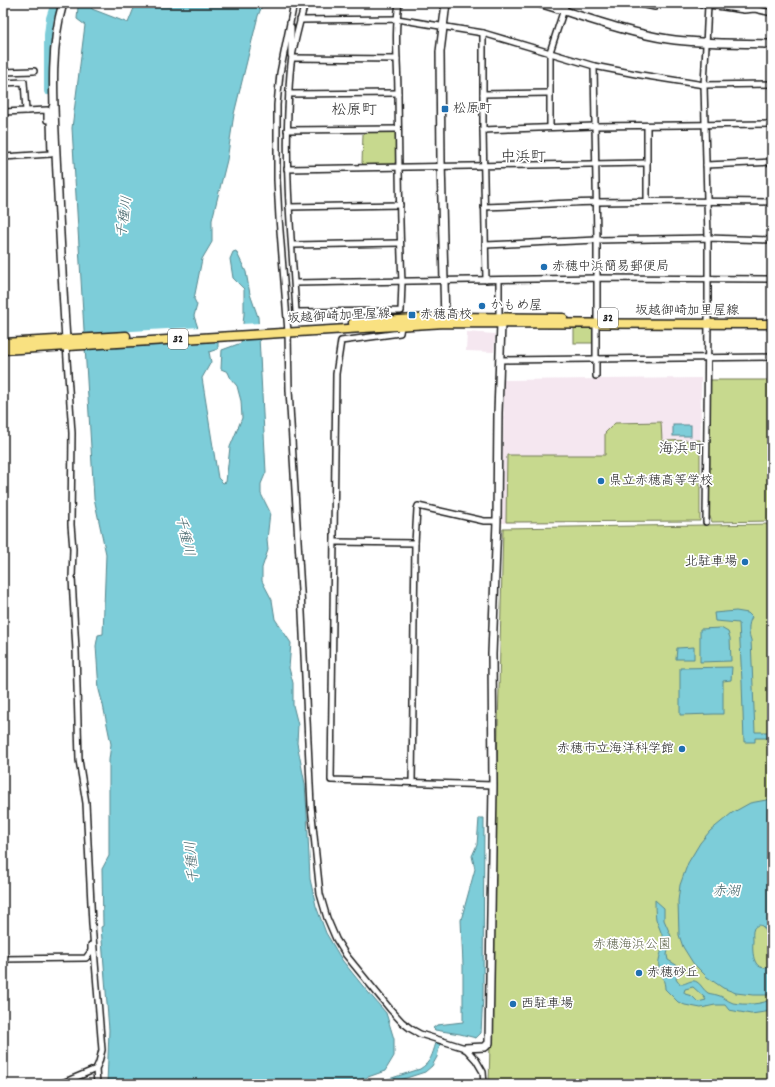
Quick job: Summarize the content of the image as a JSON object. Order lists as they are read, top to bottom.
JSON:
{
  "streets": {
    "main road": ["坂越御崎加里屋線", "32"]
  },
  "districts": ["松原町", "中浜町", "海浜町"],
  "water": ["千種川", "赤湖"],
  "parks": ["赤穂海浜公園"],
  "places": {
    "transit": ["松原町", "赤穂高校"],
    "other": [
      "赤穂中浜簡易郵便局",
      "かもめ屋",
      "県立赤穂高等学校",
      "北駐車場",
      "赤穂市立海洋科学館",
      "赤穂砂丘",
      "西駐車場"
    ]
  }
}
